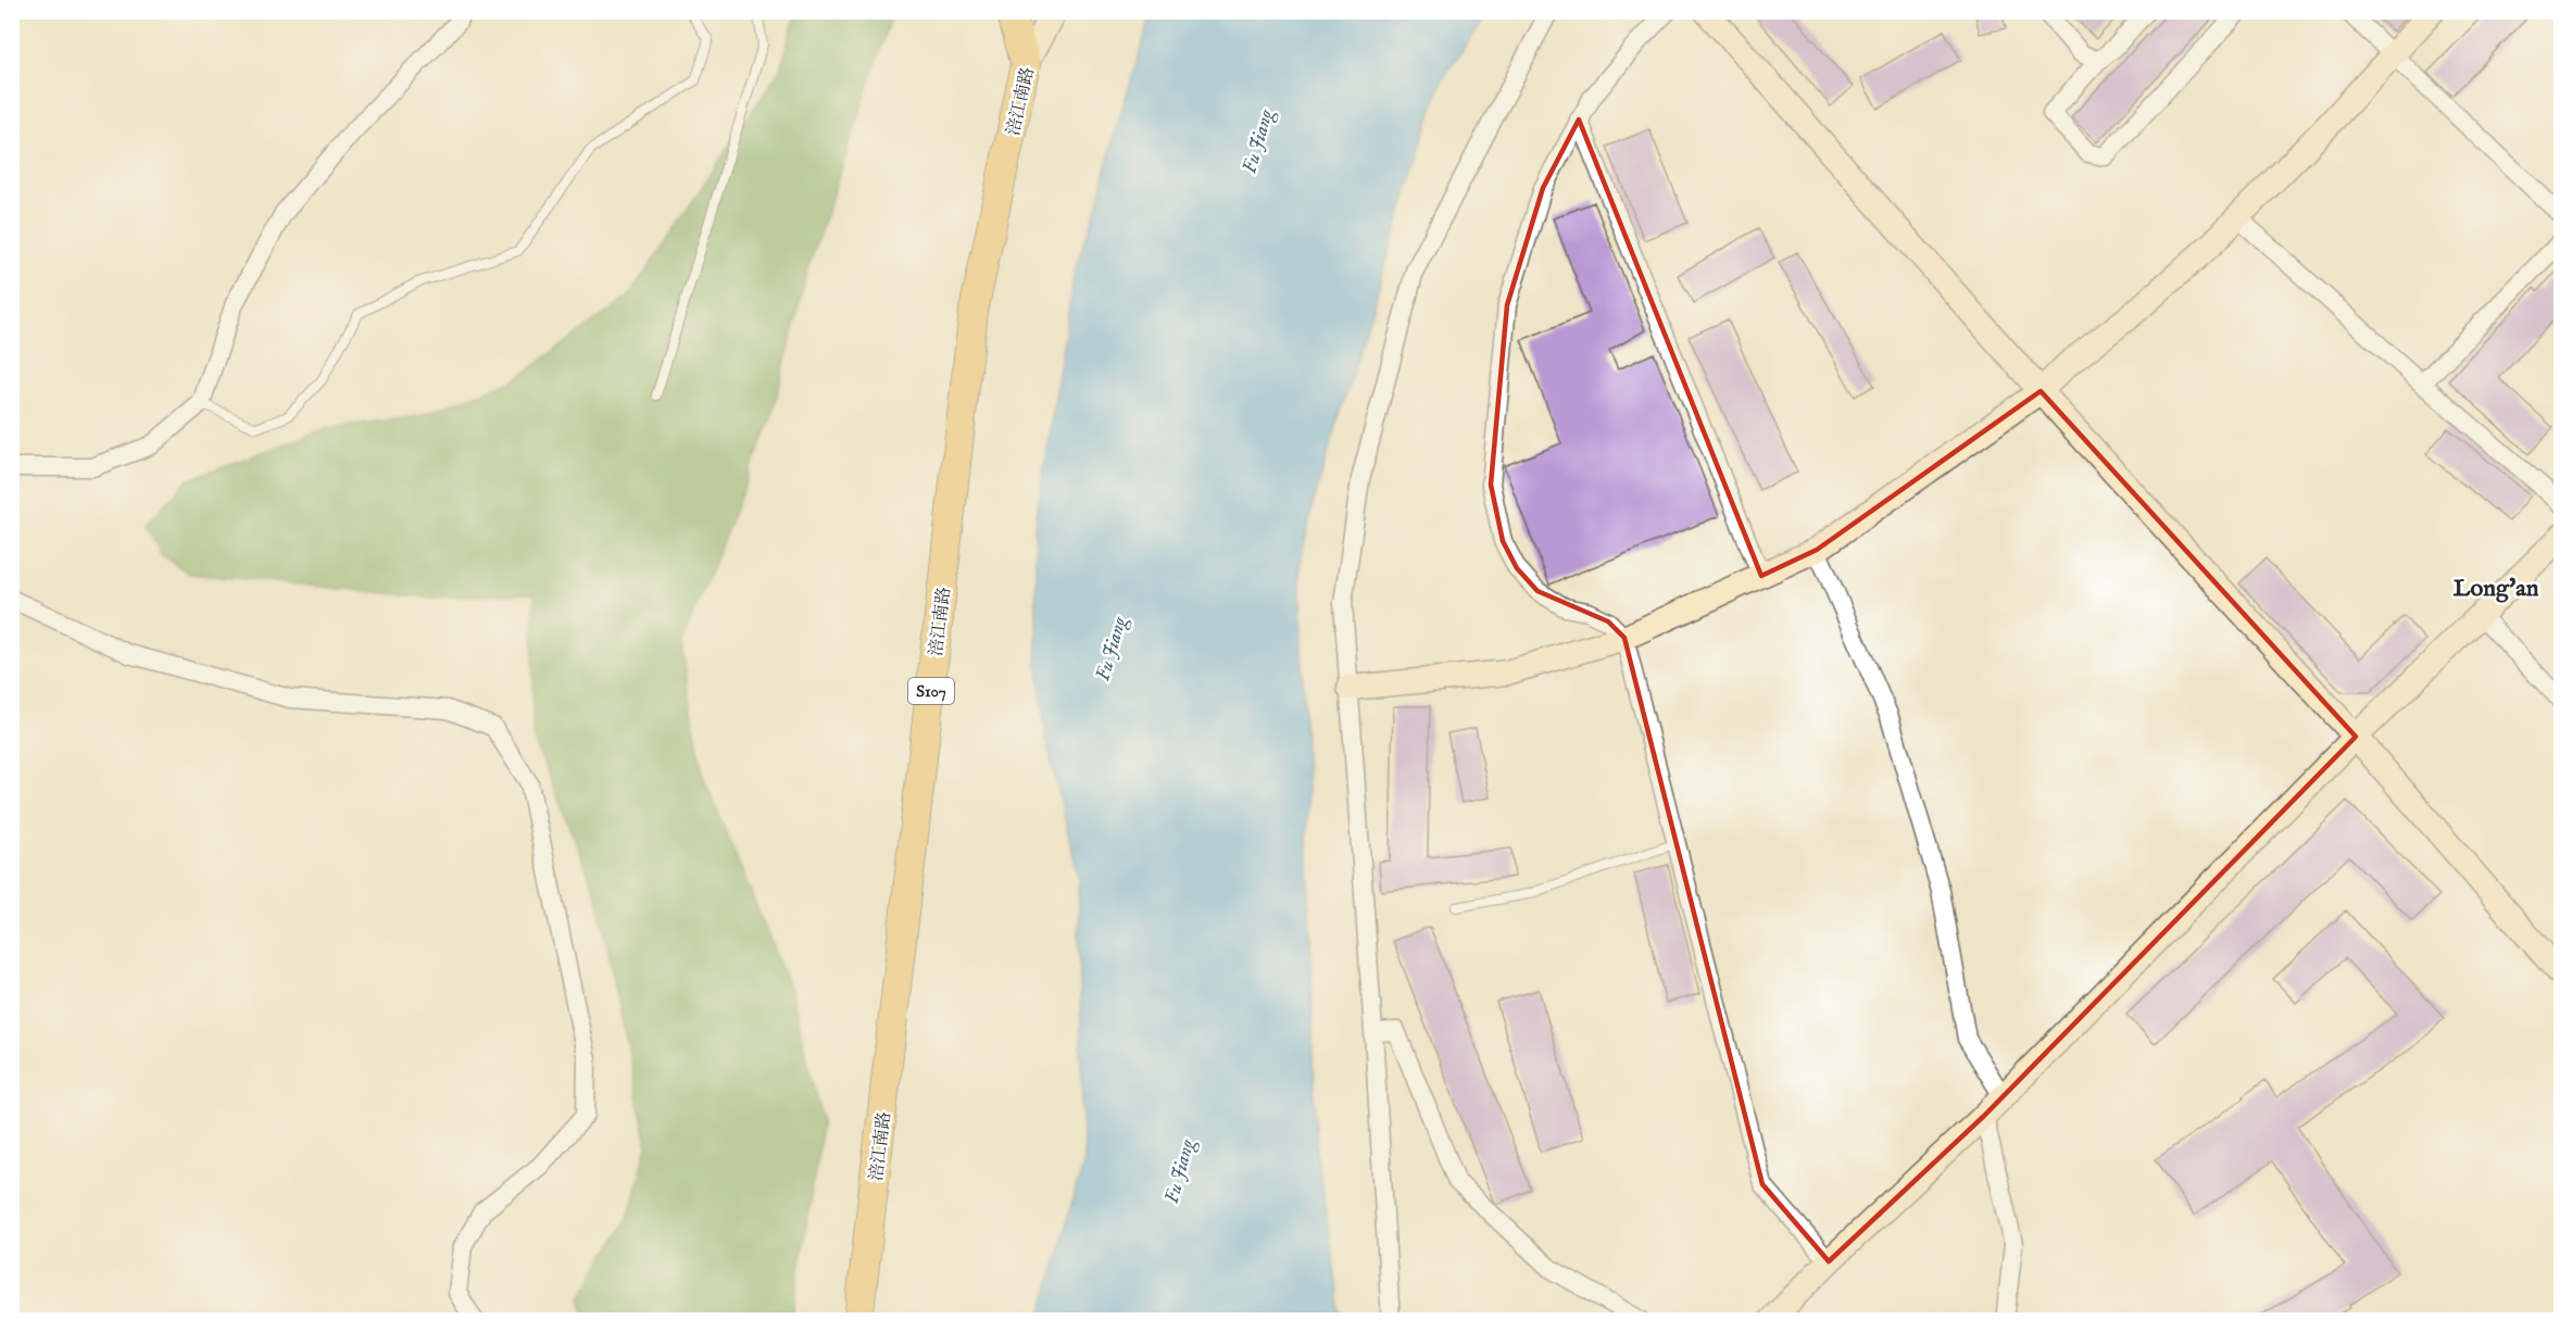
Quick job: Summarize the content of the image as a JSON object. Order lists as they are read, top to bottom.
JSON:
{
  "streets": {
    "main road": ["涪江南路", "S107"]
  },
  "crossings": [
    ["涪江南路", "S107"]
  ],
  "districts": ["Long'an"],
  "water": ["Fu Jiang"]
}
